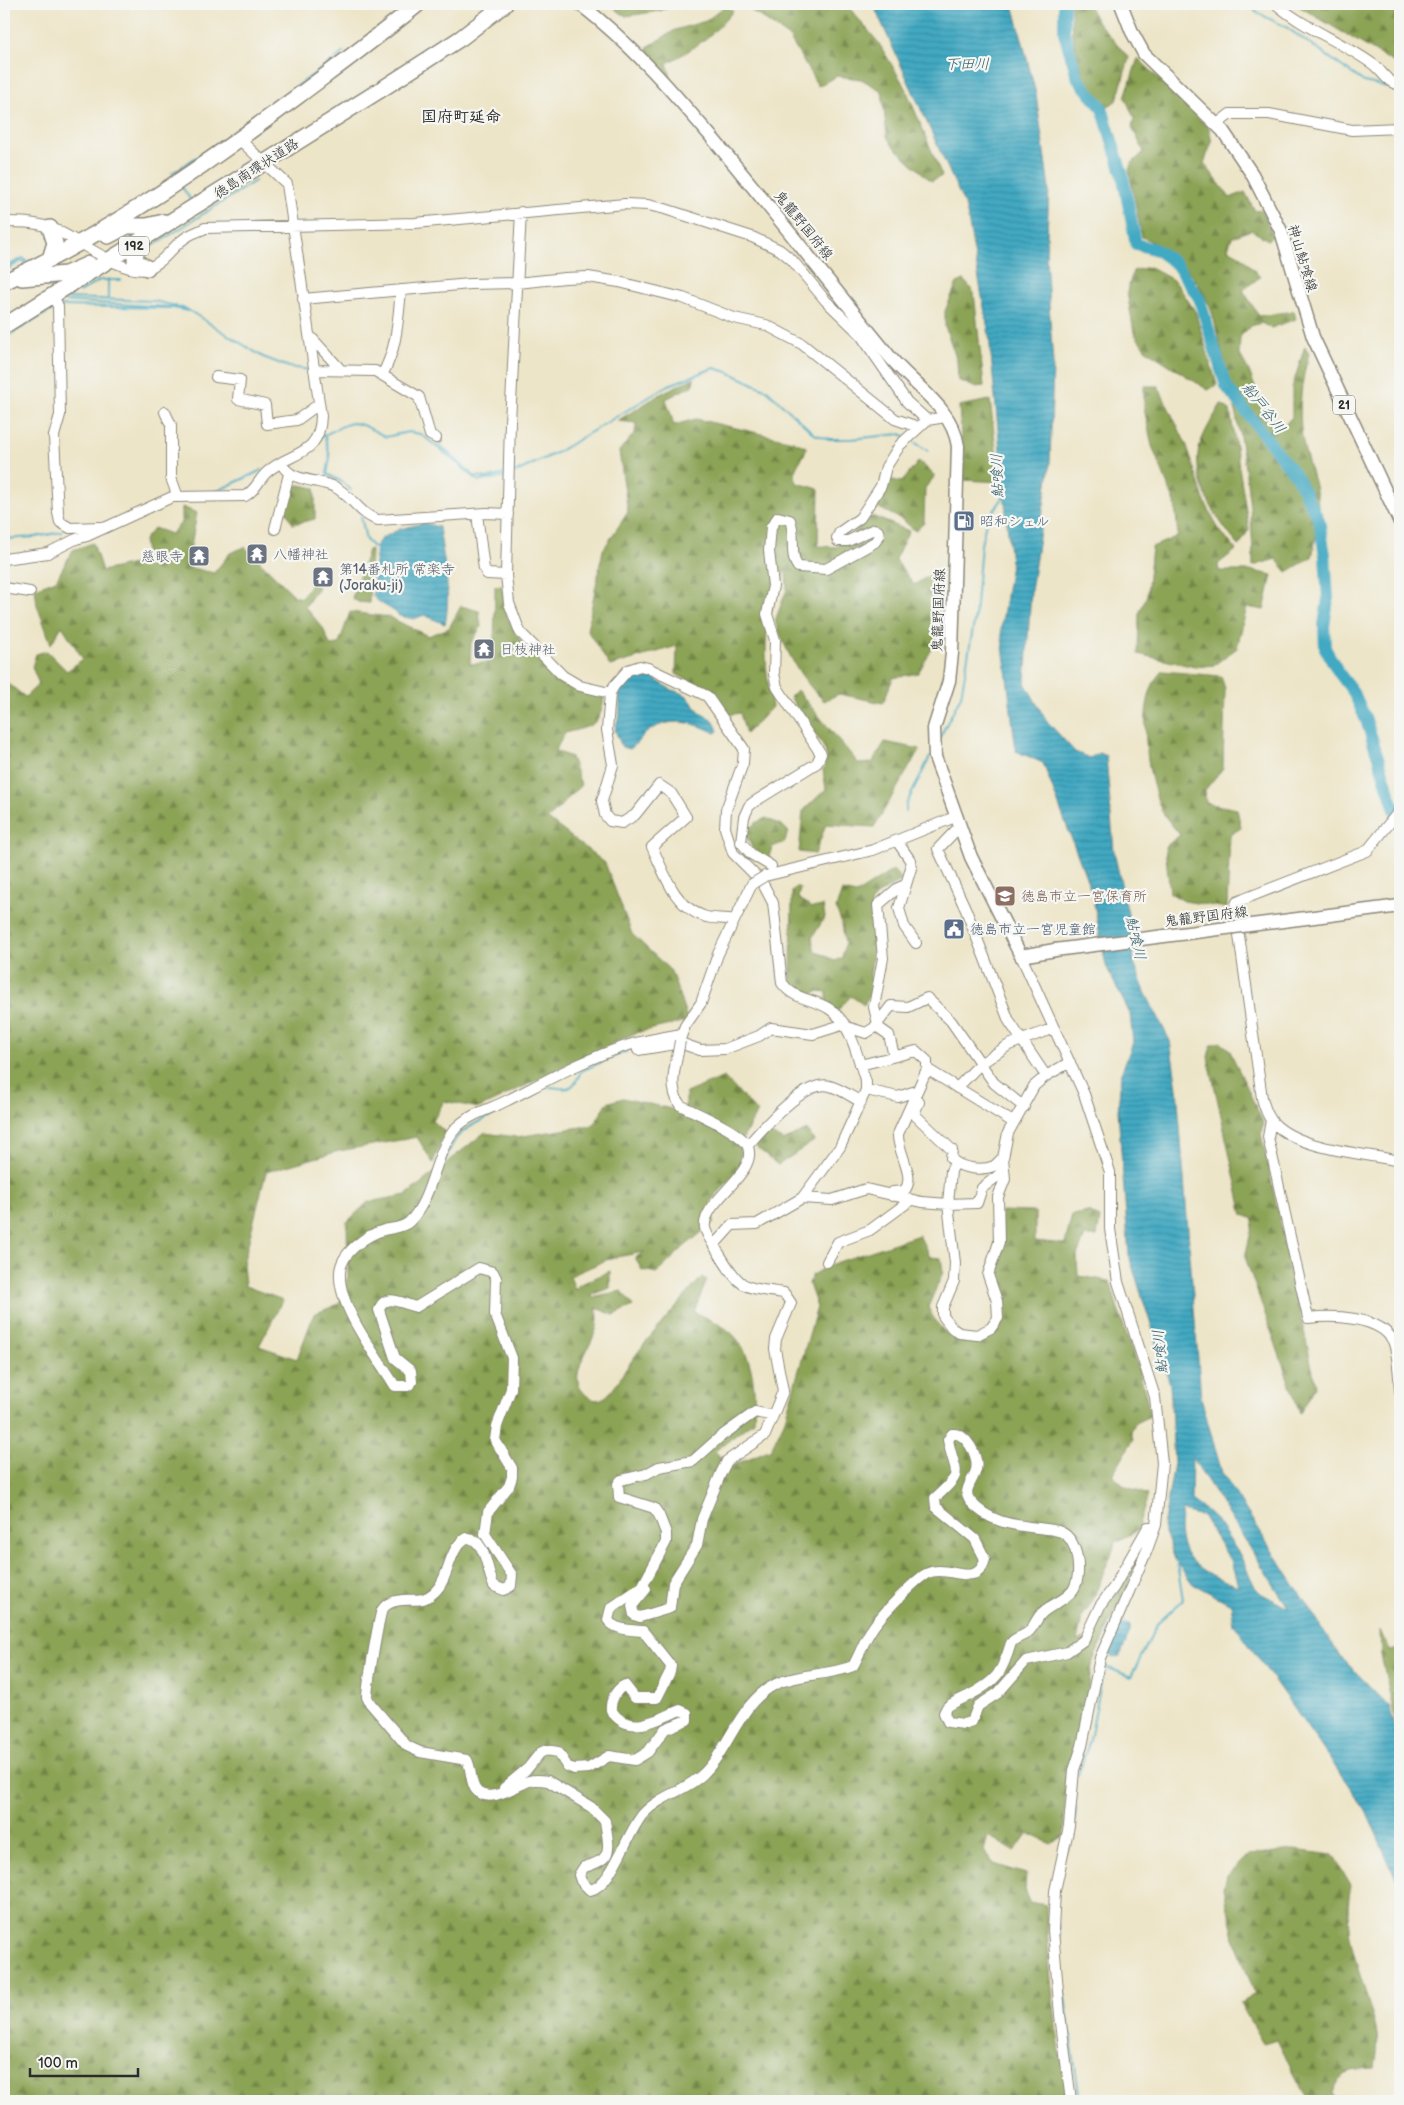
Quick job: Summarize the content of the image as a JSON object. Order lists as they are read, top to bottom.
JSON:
{
  "streets": {
    "highway": ["徳島南環状道路", "192"],
    "main road": ["鬼籠野国府線", "神山鮎喰線", "21"]
  },
  "districts": ["国府町延命"],
  "water": ["下田川", "船戸谷川", "鮎喰川"],
  "places": {
    "fuel station": ["昭和シェル"],
    "temple": [
      "八幡神社",
      "慈眼寺",
      "第14番札所 常楽寺 (Joraku-ji)",
      "日枝神社"
    ],
    "school or university": ["徳島市立一宮保育所"],
    "public building": ["徳島市立一宮児童館"]
  },
  "scale_bar": "100 m"
}
